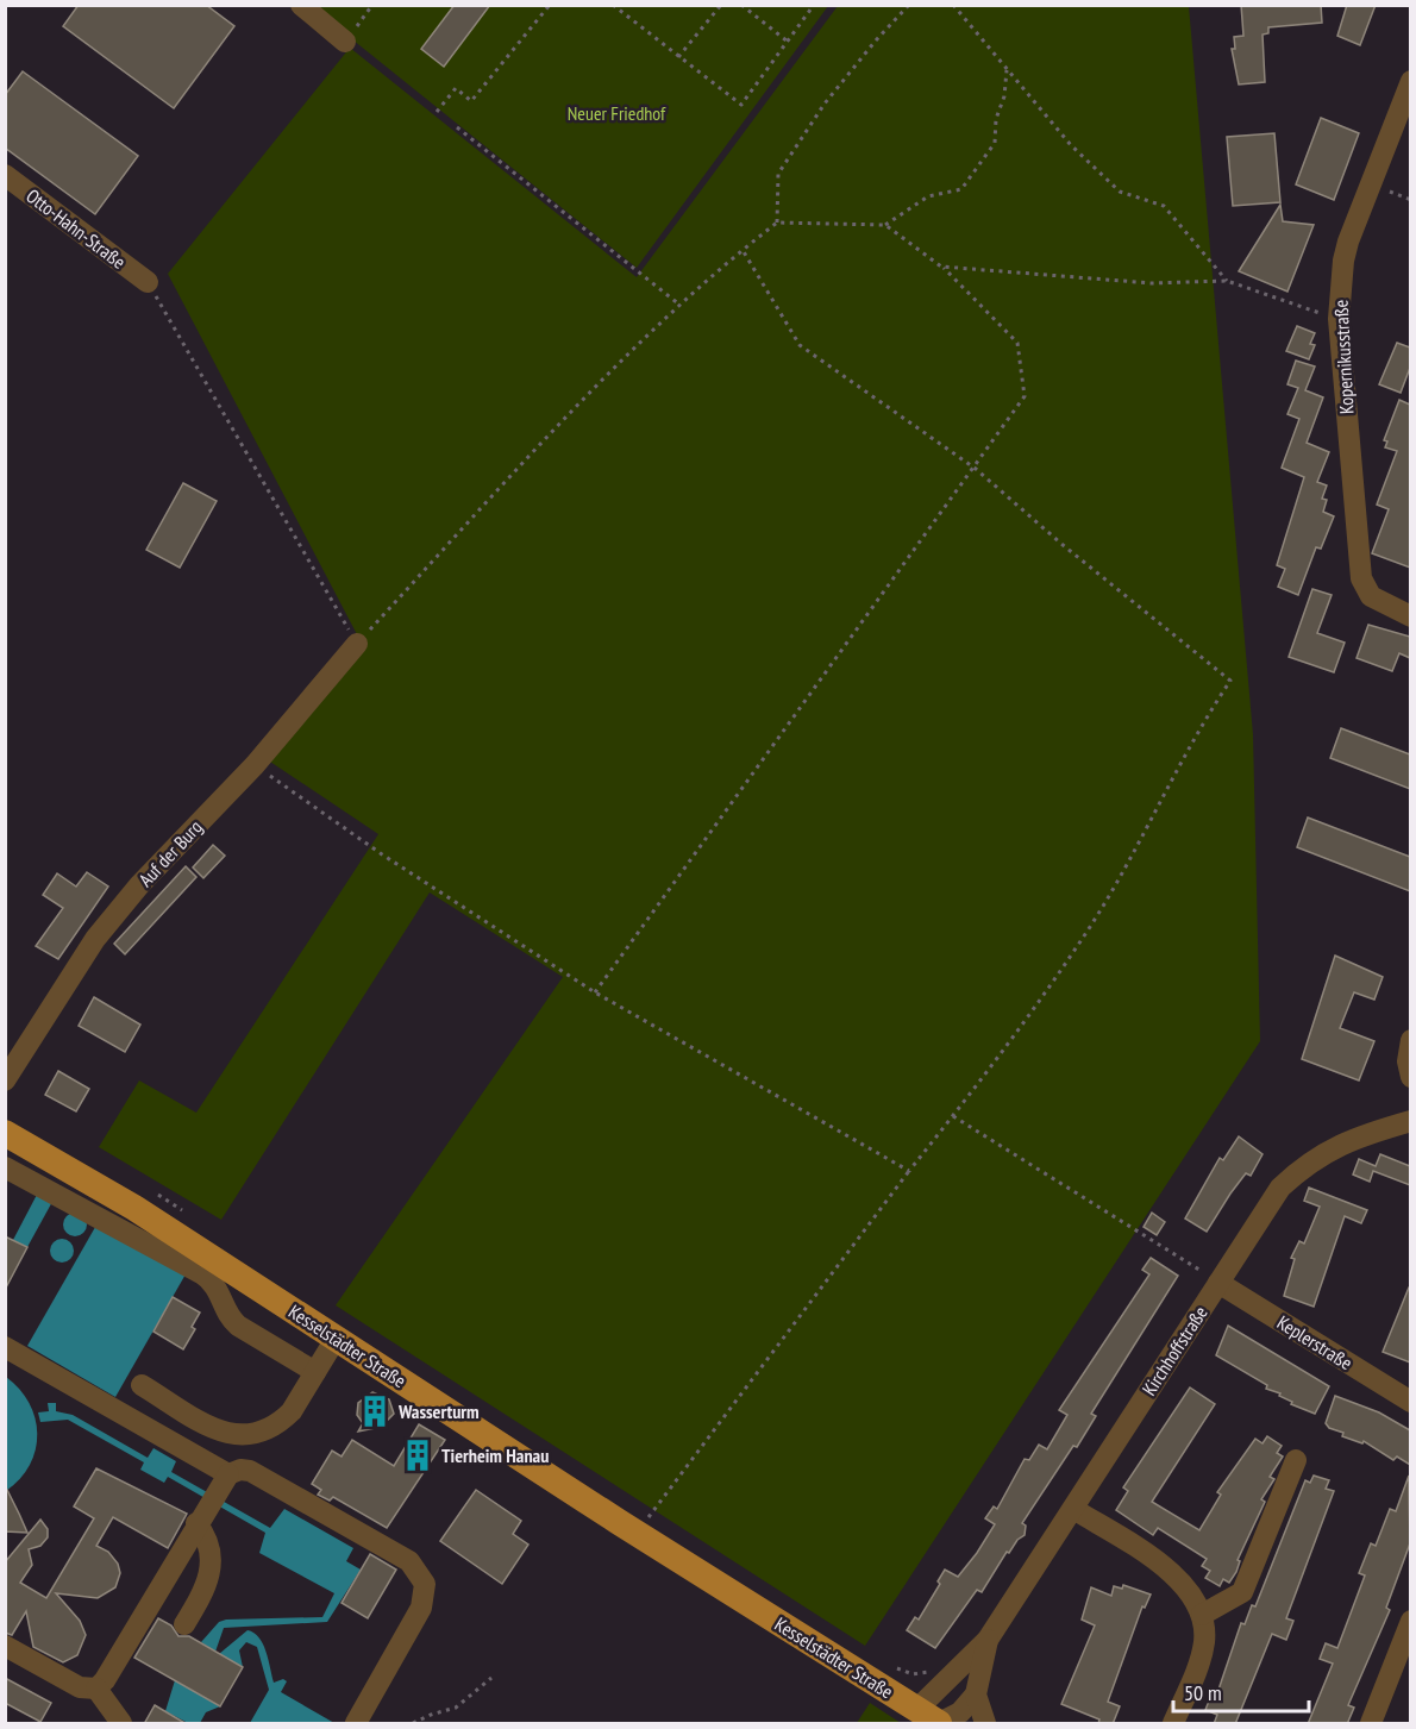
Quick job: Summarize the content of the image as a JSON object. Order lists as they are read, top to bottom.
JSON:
{
  "streets": {
    "main road": ["Kesselstädter Straße"],
    "street": [
      "Otto-Hahn-Straße",
      "Kopernikusstraße",
      "Auf der Burg",
      "Keplerstraße",
      "Kirchhoffstraße"
    ]
  },
  "crossings": [
    ["Keplerstraße", "Kirchhoffstraße"],
    ["Kesselstädter Straße", "Kirchhoffstraße"]
  ],
  "parks": ["Neuer Friedhof"],
  "places": {
    "building": ["Wasserturm", "Tierheim Hanau"]
  },
  "scale_bar": "50 m"
}
